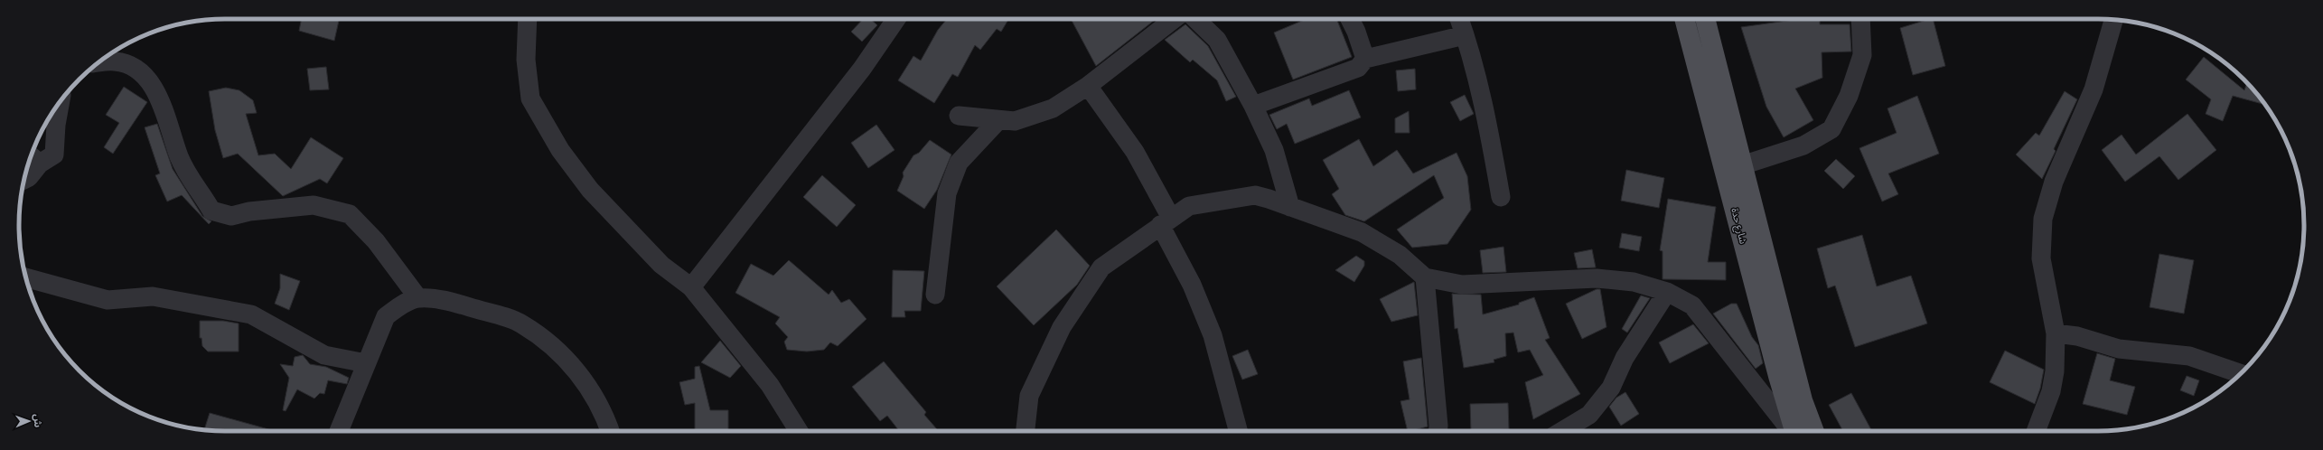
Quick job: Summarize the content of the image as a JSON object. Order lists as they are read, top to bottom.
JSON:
{
  "streets": {
    "main road": ["شارع حدة"]
  },
  "north": "right"
}
